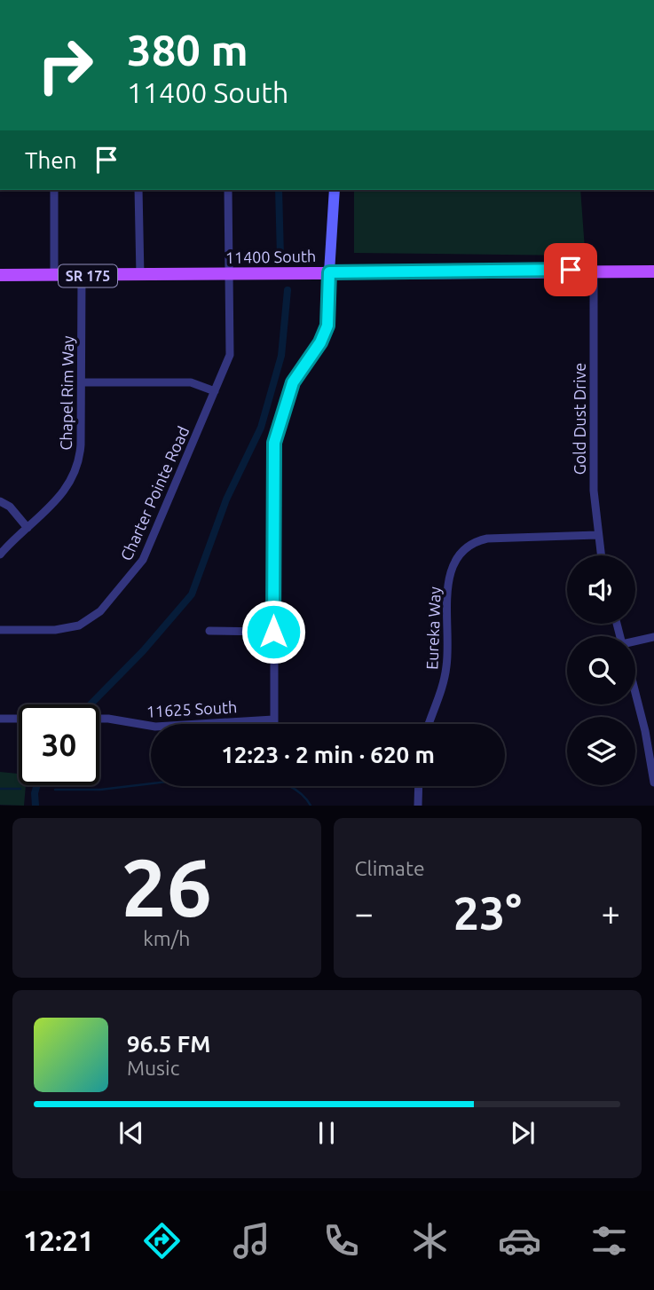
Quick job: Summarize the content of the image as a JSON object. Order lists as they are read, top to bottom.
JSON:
{
  "streets": {
    "main road": ["11400 South", "SR 175"],
    "street": [
      "Chapel Rim Way",
      "Gold Dust Drive",
      "Charter Pointe Road",
      "Eureka Way",
      "11625 South"
    ]
  },
  "crossings": [
    ["11400 South", "Chapel Rim Way"],
    ["11400 South", "Gold Dust Drive"],
    ["11400 South", "Charter Pointe Road"],
    ["Gold Dust Drive", "Eureka Way"]
  ],
  "page": {
    "turn": ["380 m", "11400 South"],
    "then": "Then",
    "limit": "30",
    "trip": "12:23 · 2 min · 620 m",
    "tile": [
      ["26", "km/h"],
      "Climate"
    ],
    "heat": ["−", "23°", "+"],
    "song": ["96.5 FM", "Music"],
    "tabs": "12:21"
  }
}
